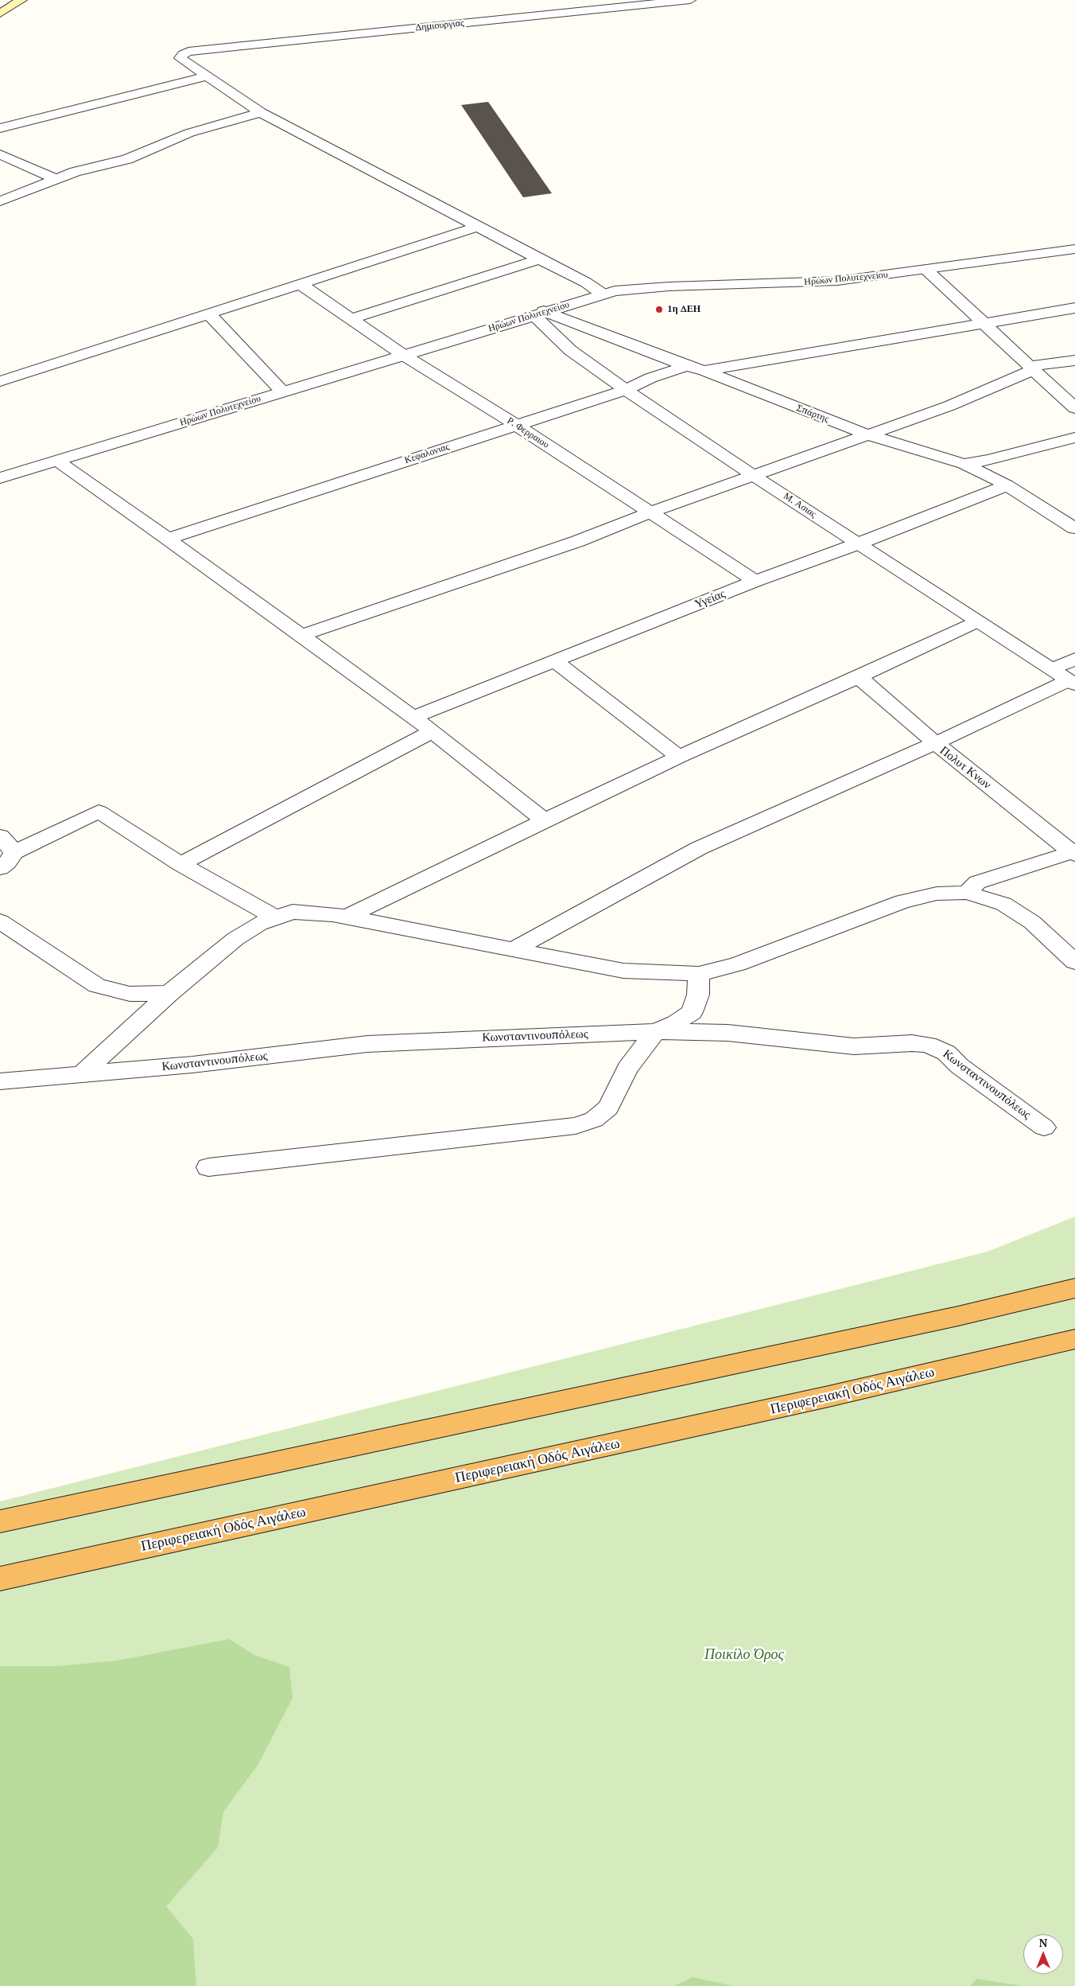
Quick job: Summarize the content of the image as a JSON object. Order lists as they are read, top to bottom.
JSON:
{
  "streets": {
    "highway": ["Περιφερειακή Οδός Αιγάλεω"],
    "street": [
      "Δημιουργιας",
      "Ηρώων Πολυτεχνείου",
      "Σπάρτης",
      "Ρ. Φερραιου",
      "Κεφαλονιας",
      "Μ. Ασιας",
      "Υγείας",
      "Πολυτ Κνων",
      "Κωνσταντινουπόλεως"
    ]
  },
  "crossings": [
    ["Ηρώων Πολυτεχνείου", "Σπάρτης"],
    ["Ηρώων Πολυτεχνείου", "Ρ. Φερραιου"],
    ["Ηρώων Πολυτεχνείου", "Μ. Ασιας"],
    ["Σπάρτης", "Κεφαλονιας"],
    ["Σπάρτης", "Μ. Ασιας"],
    ["Σπάρτης", "Υγείας"],
    ["Ρ. Φερραιου", "Κεφαλονιας"],
    ["Ρ. Φερραιου", "Υγείας"],
    ["Κεφαλονιας", "Μ. Ασιας"],
    ["Μ. Ασιας", "Υγείας"]
  ],
  "parks": ["Ποικίλο Όρος"],
  "places": ["1η ΔΕΗ"],
  "north": "top"
}
